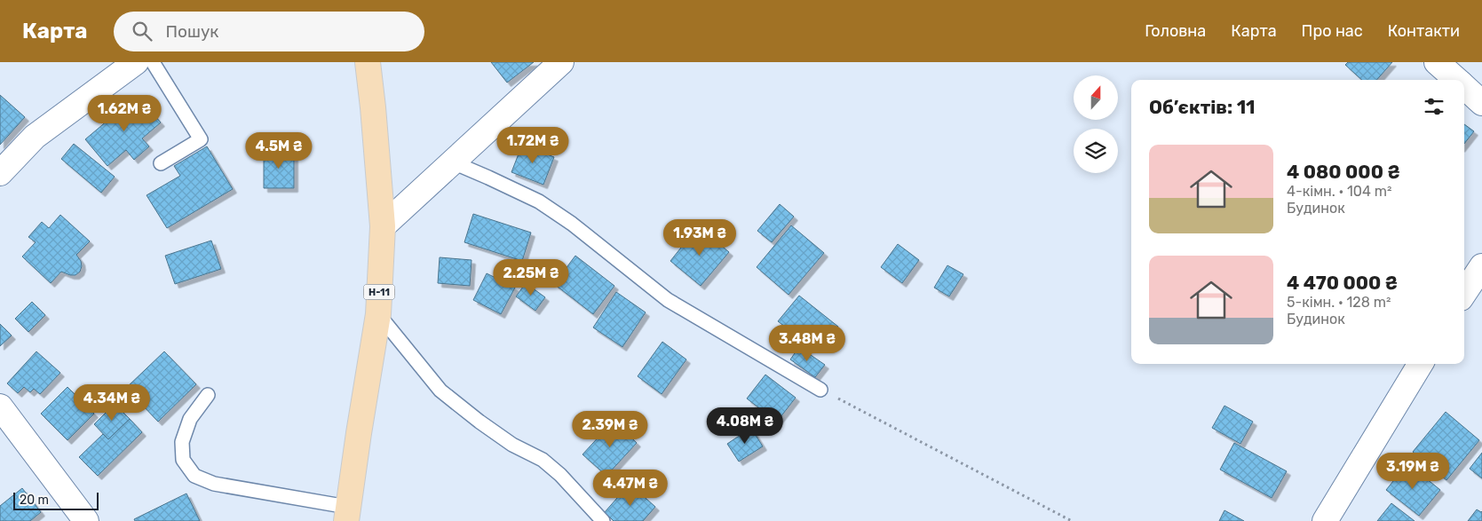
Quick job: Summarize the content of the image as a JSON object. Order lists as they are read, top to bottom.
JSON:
{
  "streets": {
    "main road": ["Н-11"]
  },
  "scale_bar": "20 m",
  "north": "top",
  "page": {
    "header": "Карта",
    "search": "Пошук",
    "nav": [
      "Головна",
      "Карта",
      "Про нас",
      "Контакти"
    ],
    "heading": "Об’єктів: 11",
    "price": [
      "1.62M ₴",
      "1.72M ₴",
      "4.5M ₴",
      "1.93M ₴",
      "2.25M ₴",
      "3.48M ₴",
      "4.34M ₴",
      "4.08M ₴",
      "2.39M ₴",
      "3.19M ₴",
      "4.47M ₴"
    ],
    "list": [
      {
        "name": "4 080 000 ₴",
        "note": "4-кімн. · 104 m² · Будинок"
      },
      {
        "name": "4 470 000 ₴",
        "note": "5-кімн. · 128 m² · Будинок"
      }
    ],
    "scale": "20 m"
  }
}
